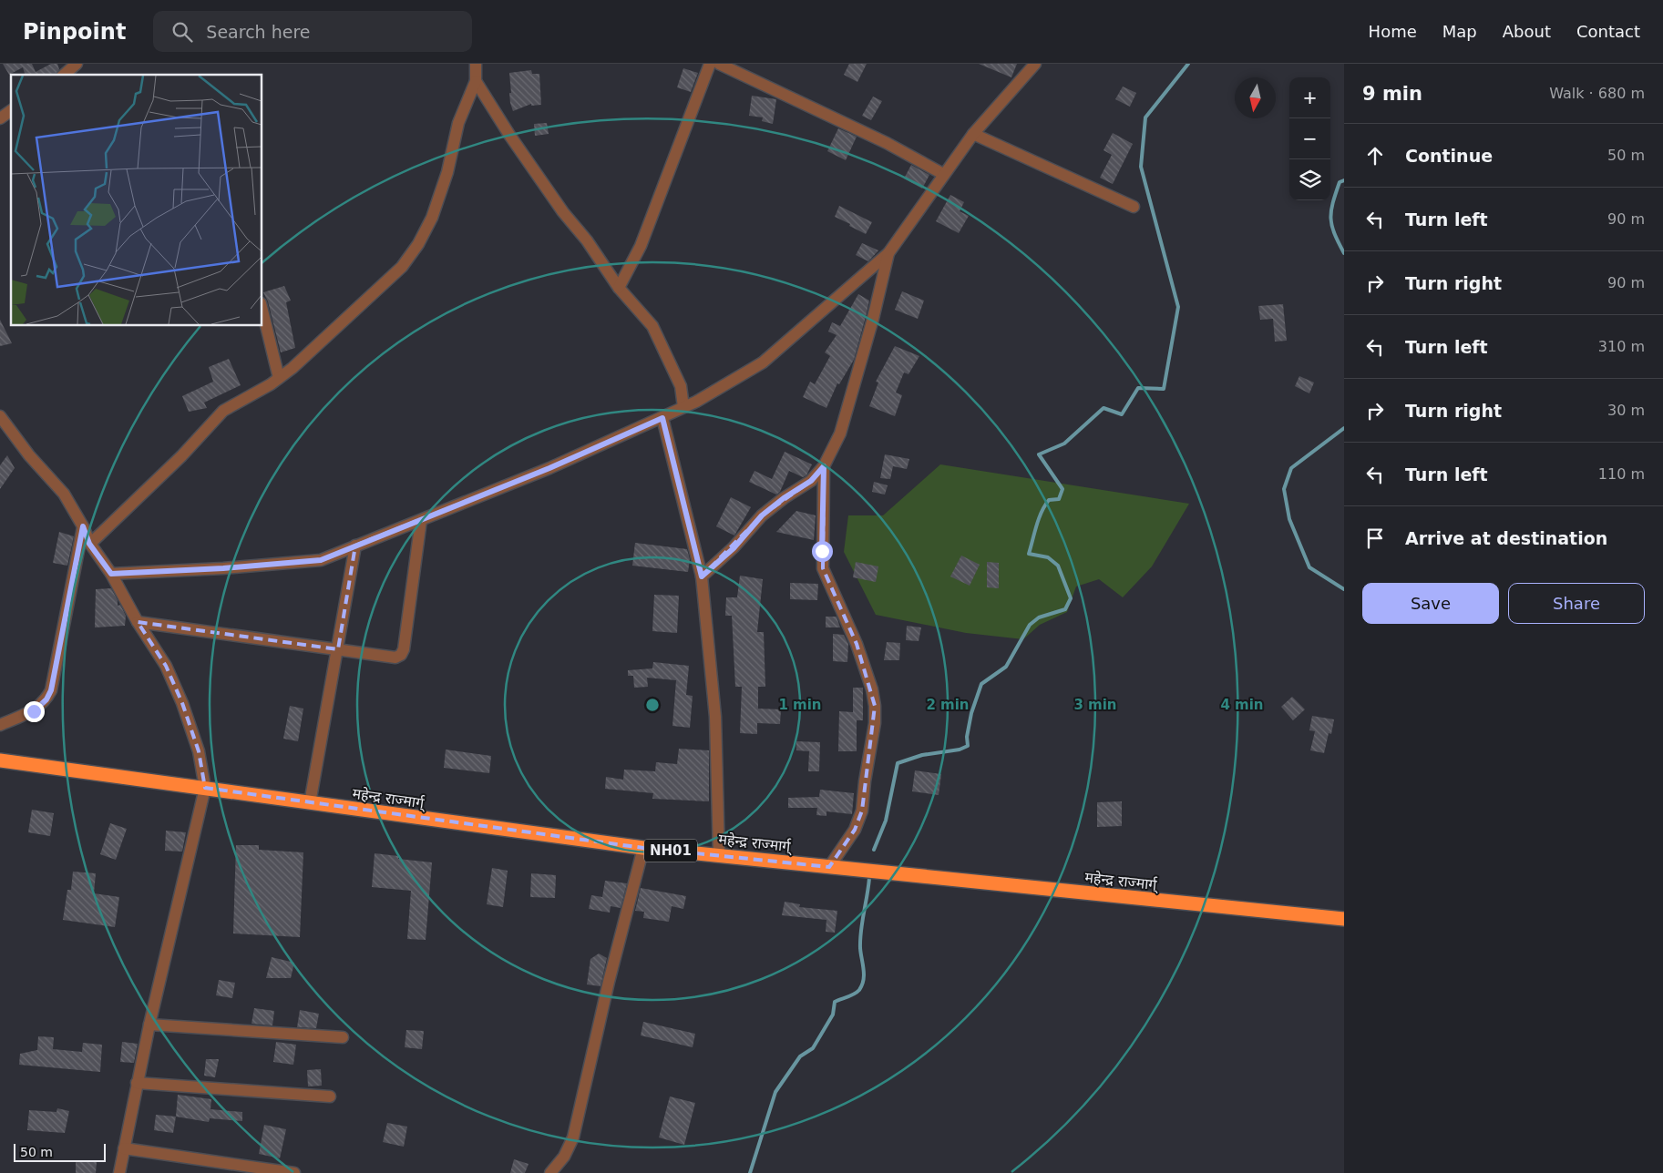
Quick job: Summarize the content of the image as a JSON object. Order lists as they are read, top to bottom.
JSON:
{
  "streets": {
    "highway": ["महेन्द्र राज्मार्ग्", "NH01"]
  },
  "scale_bar": "50 m",
  "north": "bottom",
  "page": {
    "header": "Pinpoint",
    "search": "Search here",
    "nav": [
      "Home",
      "Map",
      "About",
      "Contact"
    ],
    "heading": ["9 min", "Walk · 680 m"],
    "map_buttons": ["+", "−"],
    "list": [
      ["Continue", "50 m"],
      ["Turn left", "90 m"],
      ["Turn right", "90 m"],
      ["Turn left", "310 m"],
      ["Turn right", "30 m"],
      ["Turn left", "110 m"],
      "Arrive at destination"
    ],
    "buttons": ["Save", "Share"],
    "scale": "50 m"
  },
  "rings": [
    "1 min",
    "2 min",
    "3 min",
    "4 min"
  ]
}
